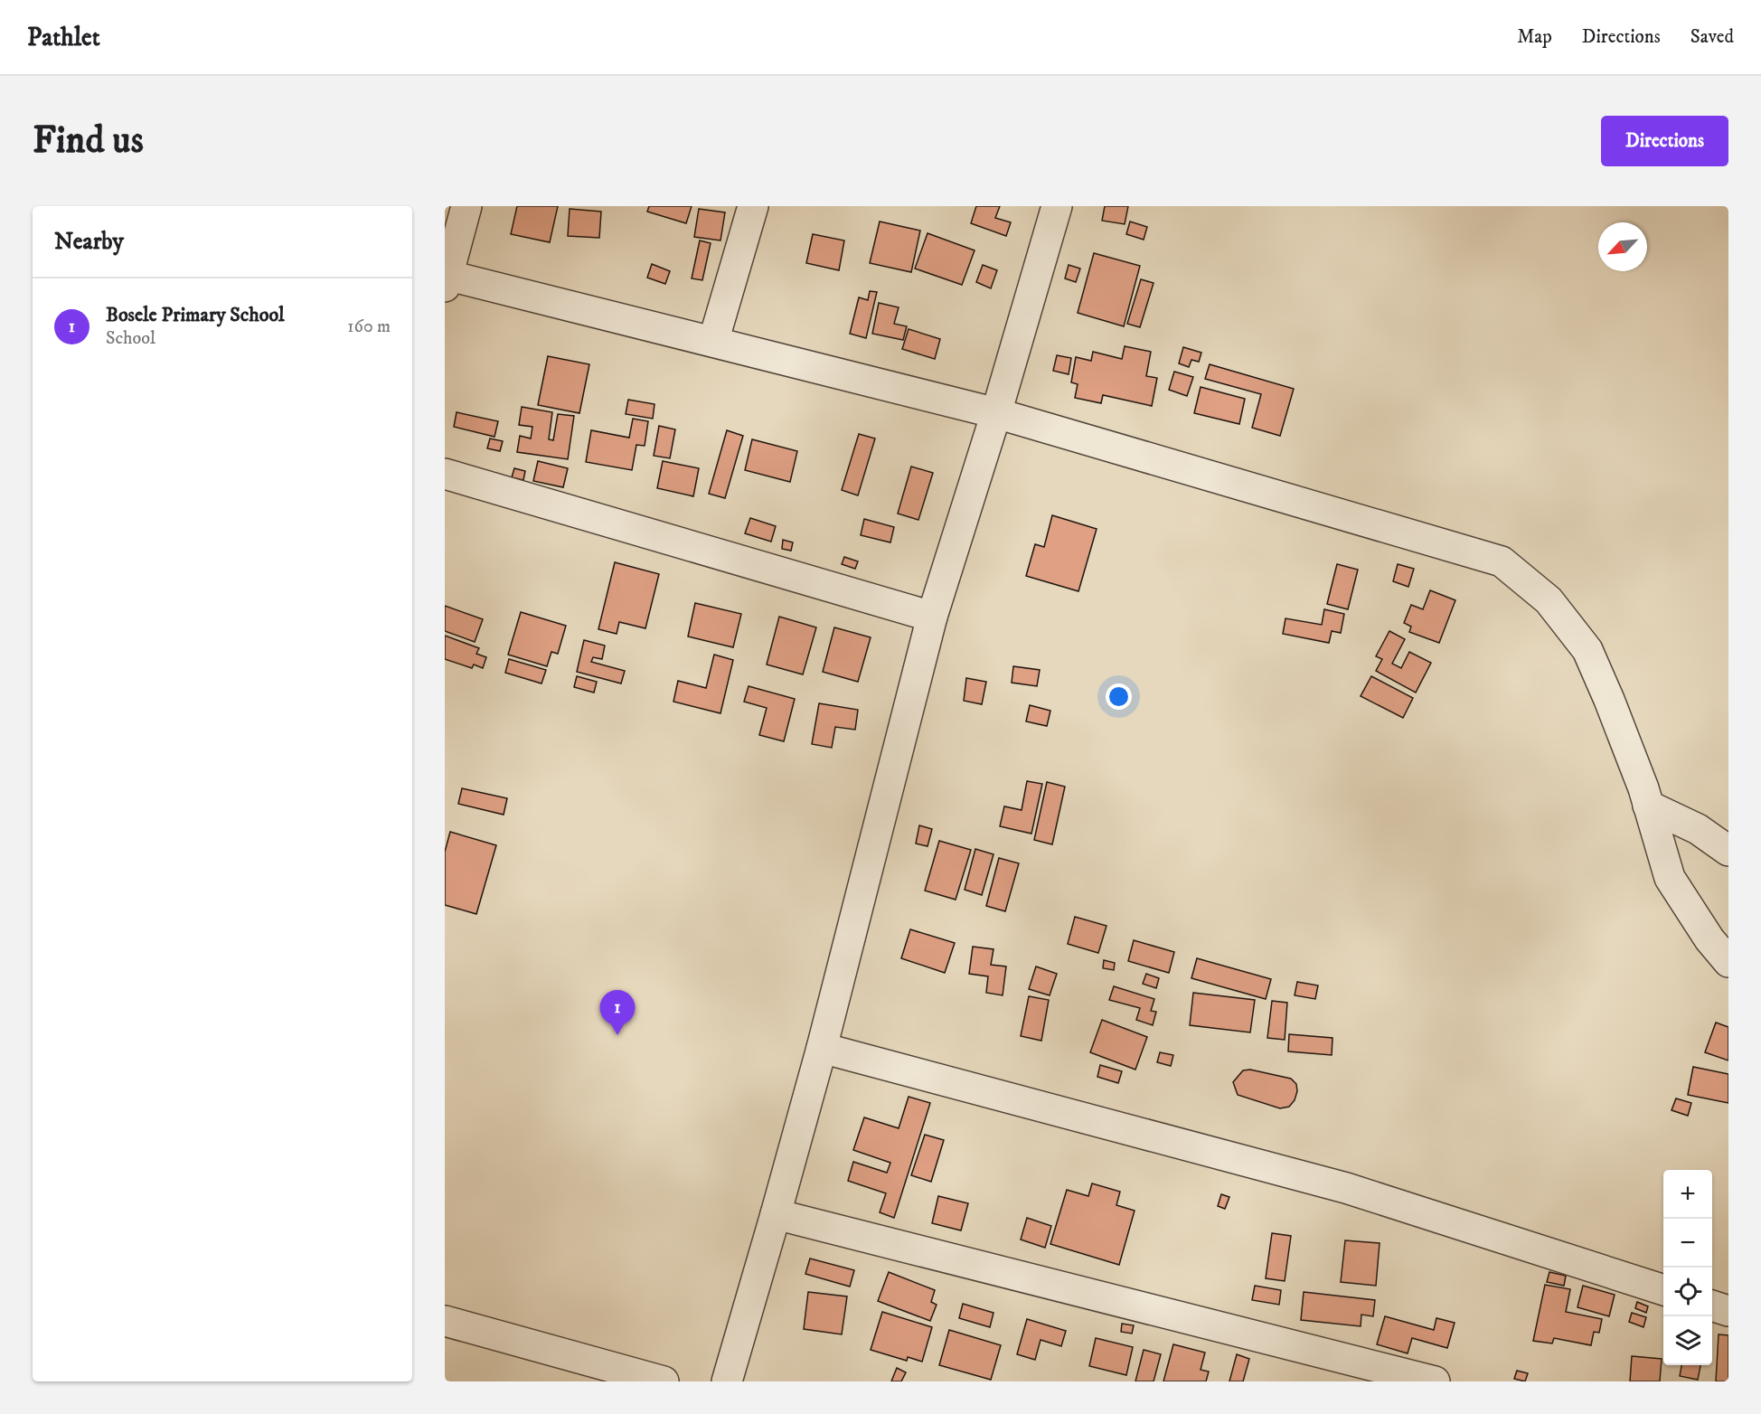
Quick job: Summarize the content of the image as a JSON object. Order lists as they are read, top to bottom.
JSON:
{
  "north": "bottom left",
  "page": {
    "header": "Pathlet",
    "nav": ["Map", "Directions", "Saved"],
    "buttons": "Directions",
    "title": "Find us",
    "heading": "Nearby",
    "list": [
      {
        "mark": "1",
        "name": "Bosele Primary School",
        "note": "School",
        "value": "160 m"
      }
    ],
    "pins": "1",
    "map_buttons": ["+", "−"]
  }
}
